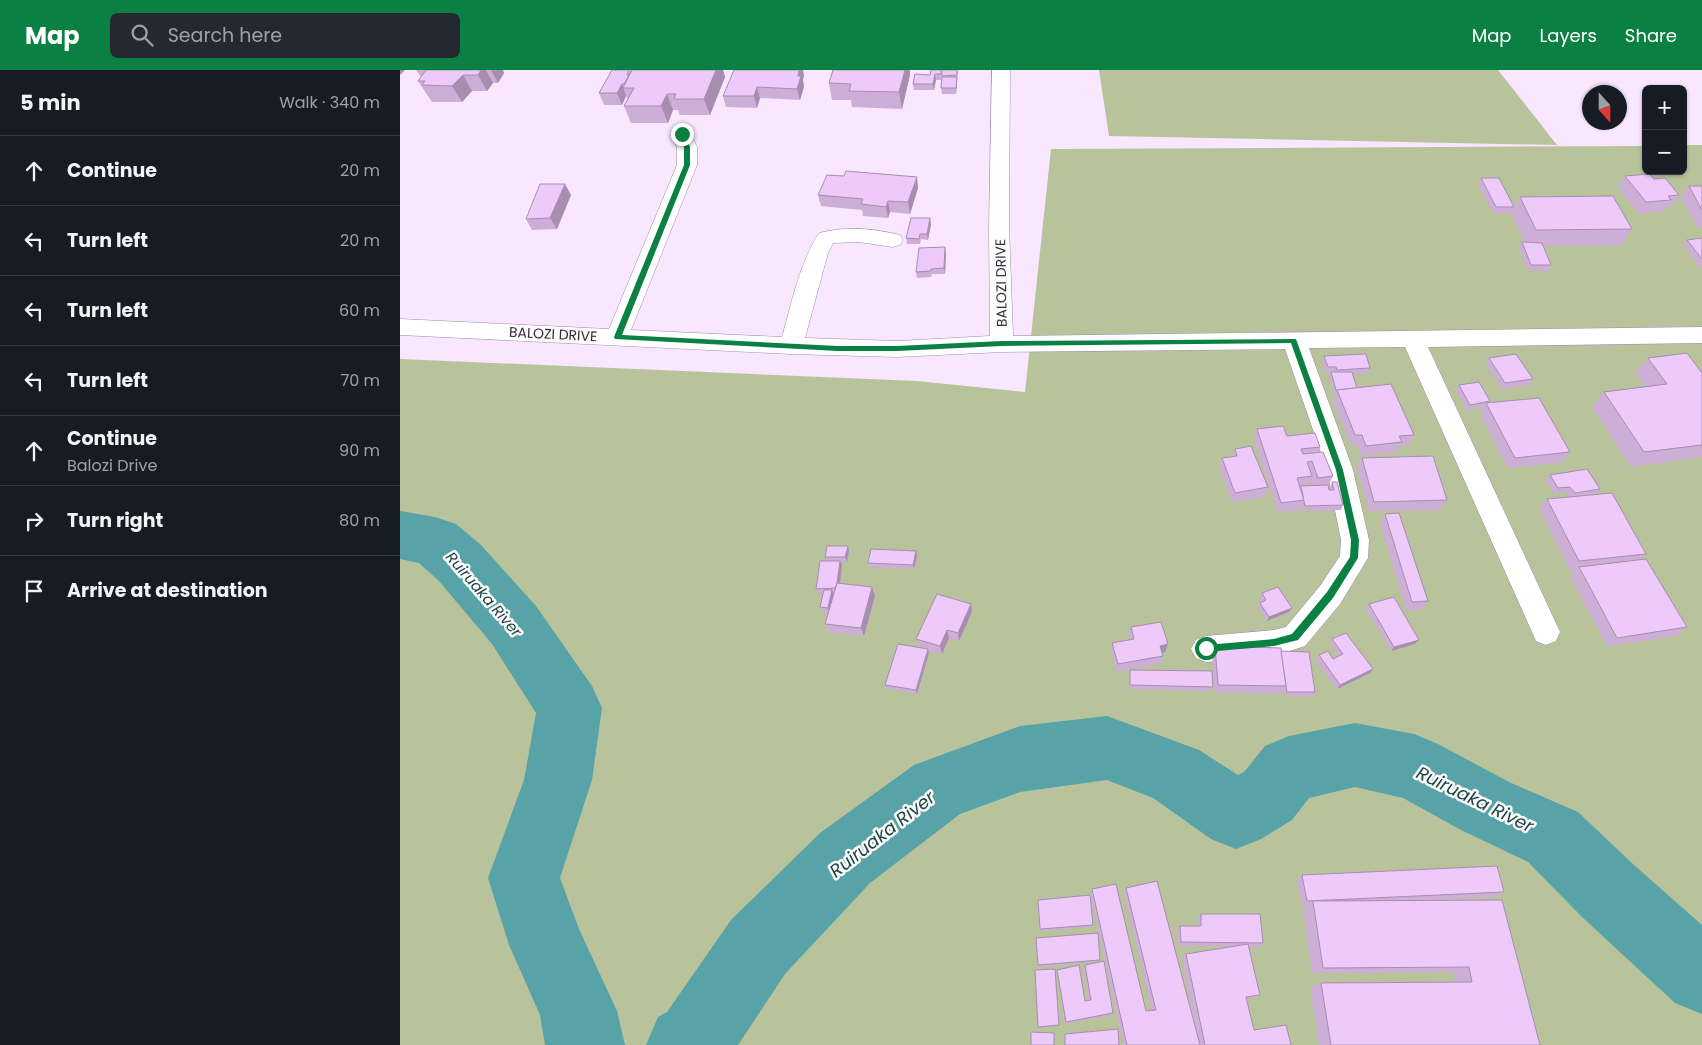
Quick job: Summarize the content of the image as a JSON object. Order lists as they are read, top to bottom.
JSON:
{
  "streets": {
    "street": ["BALOZI DRIVE"]
  },
  "water": ["Ruiruaka River"],
  "north": "bottom",
  "page": {
    "header": "Map",
    "search": "Search here",
    "nav": ["Map", "Layers", "Share"],
    "heading": ["5 min", "Walk · 340 m"],
    "map_buttons": ["+", "−"],
    "list": [
      ["Continue", "20 m"],
      ["Turn left", "20 m"],
      ["Turn left", "60 m"],
      ["Turn left", "70 m"],
      ["Continue", "Balozi Drive", "90 m"],
      ["Turn right", "80 m"],
      "Arrive at destination"
    ]
  }
}
